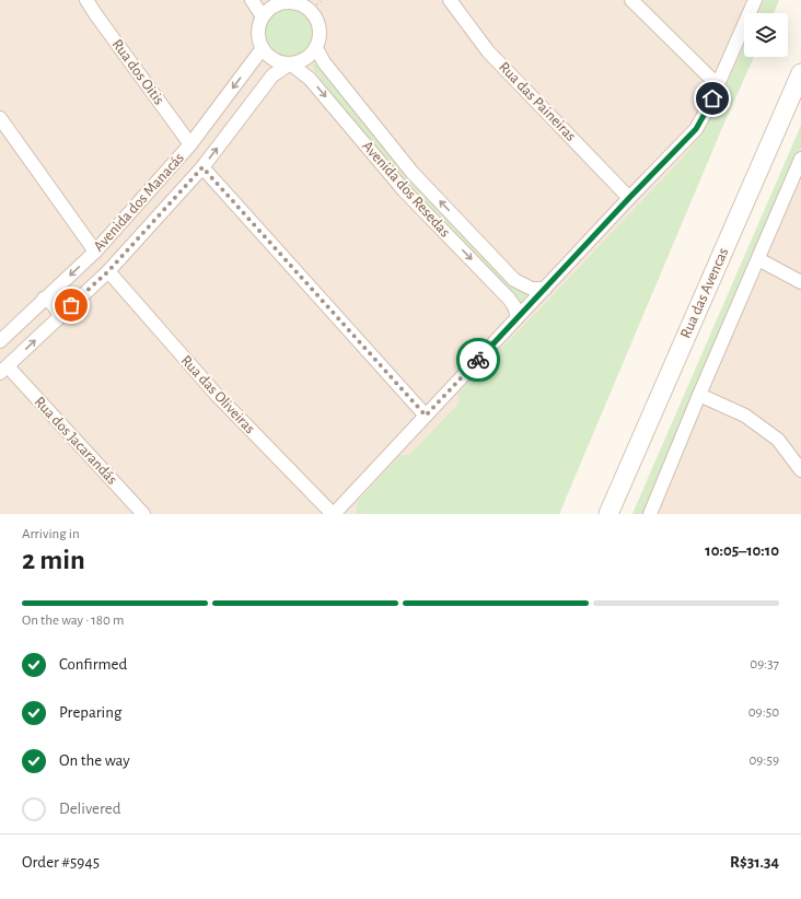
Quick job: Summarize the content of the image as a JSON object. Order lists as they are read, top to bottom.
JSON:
{
  "streets": {
    "street": [
      "Rua dos Oitis",
      "Rua das Paineiras",
      "Avenida dos Resedas",
      "Avenida dos Manacás",
      "Rua das Avencas",
      "Rua das Oliveiras",
      "Rua dos Jacarandás"
    ]
  },
  "crossings": [
    ["Rua dos Oitis", "Avenida dos Manacás"],
    ["Avenida dos Resedas", "Avenida dos Manacás"],
    ["Avenida dos Manacás", "Rua das Oliveiras"],
    ["Avenida dos Manacás", "Rua dos Jacarandás"]
  ],
  "page": {
    "heading": ["2 min", "Arriving in", "10:05–10:10"],
    "panel": ["Order #5945", "R$31.34"],
    "bar": "On the way · 180 m",
    "list": [
      ["Confirmed", "09:37"],
      ["Preparing", "09:50"],
      ["On the way", "09:59"],
      "Delivered"
    ]
  }
}
